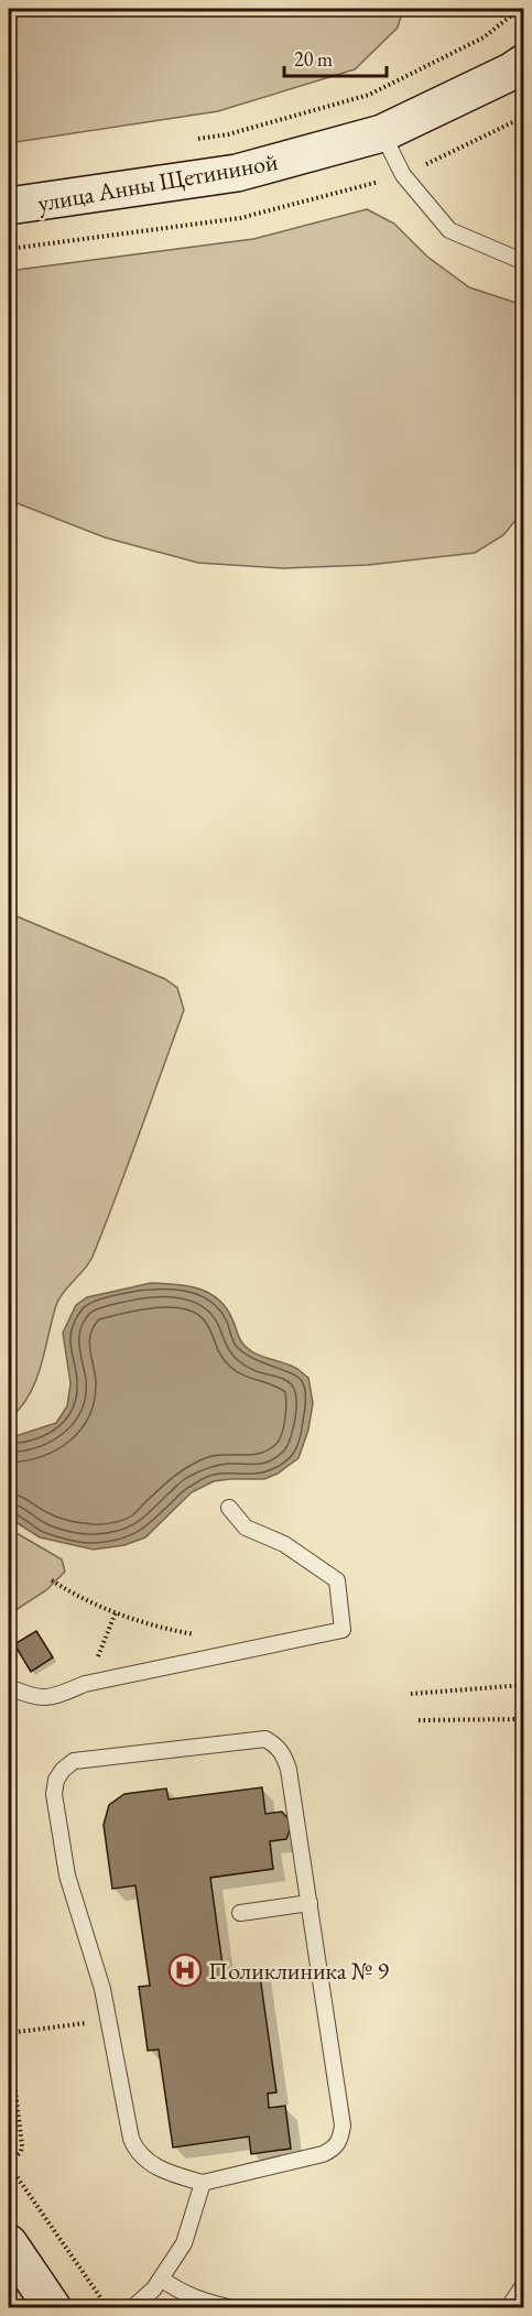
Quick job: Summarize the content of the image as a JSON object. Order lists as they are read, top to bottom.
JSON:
{
  "streets": {
    "main road": ["улица Анны Щетининой"]
  },
  "places": {
    "hospital": ["Поликлиника № 9"]
  },
  "scale_bar": "20 m"
}
